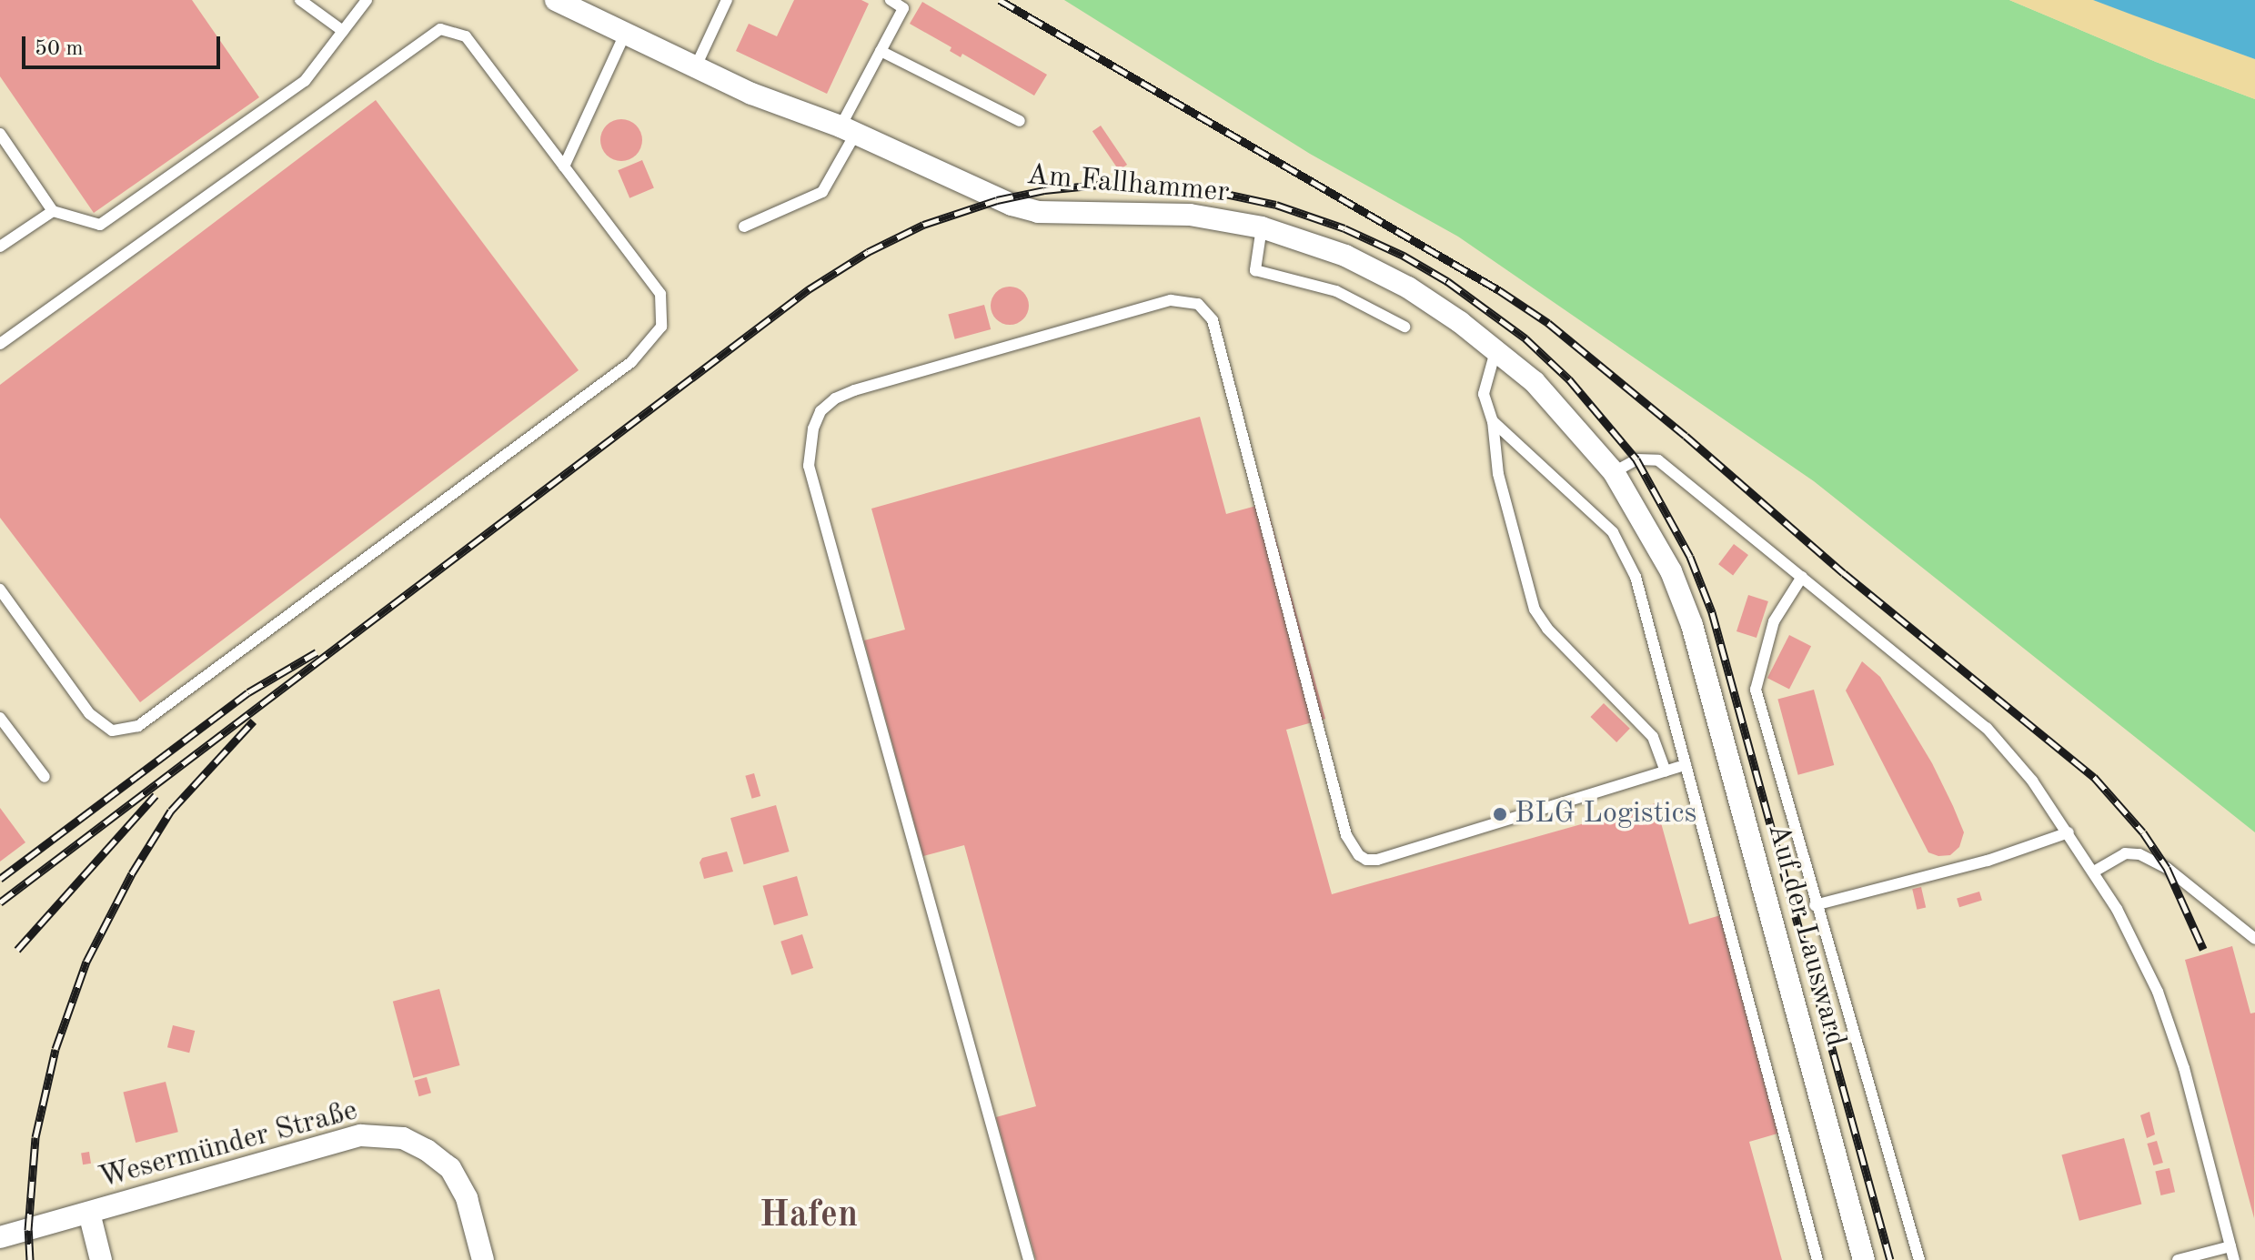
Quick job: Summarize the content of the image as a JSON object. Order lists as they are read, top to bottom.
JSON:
{
  "streets": {
    "street": ["Am Fallhammer", "Auf der Lausward", "Wesermünder Straße"]
  },
  "crossings": [
    ["Am Fallhammer", "Auf der Lausward"]
  ],
  "districts": ["Hafen"],
  "places": ["BLG Logistics"],
  "scale_bar": "50 m"
}
